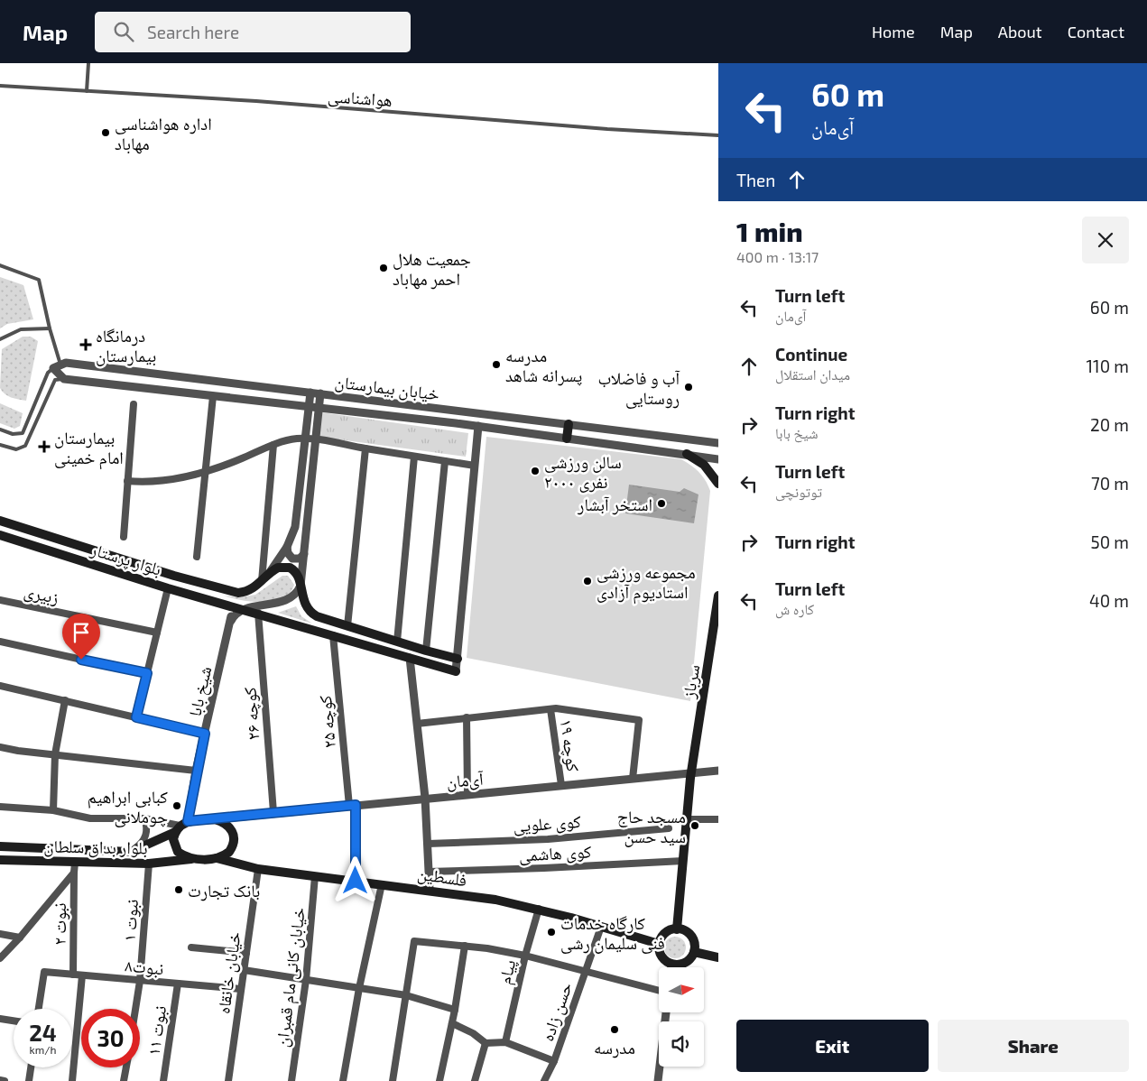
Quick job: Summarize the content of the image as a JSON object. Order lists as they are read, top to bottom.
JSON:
{
  "streets": {
    "main road": [
      "بلوار پرستار",
      "سرباز",
      "بلوار بداق سلطان",
      "فلسطین"
    ],
    "street": [
      "خیابان بیمارستان",
      "زبیری",
      "شیخ بابا",
      "کوچه ۲۶",
      "کوچه ۲۵",
      "کوچه ۱۹",
      "آی‌مان",
      "کوی علویی",
      "کوی هاشمی",
      "نبوت ۱",
      "نبوت ۲",
      "نبوت۸",
      "پیام",
      "خیابان خانقاه",
      "خیابان کانی مام قمبران",
      "حسن زاده",
      "نبوت ۱۱"
    ],
    "lane": ["هواشناسی"]
  },
  "crossings": [
    ["بلوار پرستار", "کوچه ۲۶"],
    ["بلوار پرستار", "کوچه ۲۵"],
    ["سرباز", "آی‌مان"],
    ["شیخ بابا", "آی‌مان"],
    ["شیخ بابا", "بلوار بداق سلطان"],
    ["شیخ بابا", "فلسطین"],
    ["کوچه ۲۶", "آی‌مان"],
    ["کوچه ۲۵", "آی‌مان"],
    ["کوچه ۲۵", "فلسطین"],
    ["کوچه ۱۹", "آی‌مان"],
    ["آی‌مان", "بلوار بداق سلطان"],
    ["آی‌مان", "فلسطین"],
    ["بلوار بداق سلطان", "فلسطین"],
    ["بلوار بداق سلطان", "نبوت ۱"],
    ["بلوار بداق سلطان", "نبوت ۲"],
    ["فلسطین", "پیام"],
    ["فلسطین", "خیابان خانقاه"],
    ["فلسطین", "خیابان کانی مام قمبران"],
    ["فلسطین", "حسن زاده"],
    ["نبوت ۱", "نبوت۸"],
    ["نبوت ۲", "نبوت۸"],
    ["نبوت۸", "خیابان خانقاه"],
    ["نبوت۸", "نبوت ۱۱"]
  ],
  "places": {
    "other": [
      "اداره هواشناسی مهاباد",
      "جمعیت هلال احمر مهاباد",
      "مدرسه پسرانه شاهد",
      "آب و فاضلاب روستایی",
      "سالن ورزشی ۲۰۰۰ نفری",
      "استخر آبشار",
      "مجموعه ورزشی استادیوم آزادی",
      "کبابی ابراهیم چوملانی",
      "مسجد حاج سید حسن",
      "بانک تجارت",
      "کارگاه خدمات فنی سلیمان رشی",
      "مدرسه"
    ],
    "health": ["درمانگاه بیمارستان", "بیمارستان امام خمینی"]
  },
  "north": "right",
  "page": {
    "header": "Map",
    "search": "Search here",
    "nav": [
      "Home",
      "Map",
      "About",
      "Contact"
    ],
    "turn": ["60 m", "آی‌مان"],
    "then": "Then",
    "heading": ["1 min", "400 m · 13:17"],
    "list": [
      {
        "name": "Turn left",
        "note": "آی‌مان",
        "value": "60 m"
      },
      {
        "name": "Continue",
        "note": "میدان استقلال",
        "value": "110 m"
      },
      {
        "name": "Turn right",
        "note": "شیخ بابا",
        "value": "20 m"
      },
      {
        "name": "Turn left",
        "note": "توتونچی",
        "value": "70 m"
      },
      {
        "name": "Turn right",
        "value": "50 m"
      },
      {
        "name": "Turn left",
        "note": "کاره ش",
        "value": "40 m"
      }
    ],
    "speed": "24 km/h",
    "limit": "30",
    "buttons": ["Exit", "Share"]
  }
}
